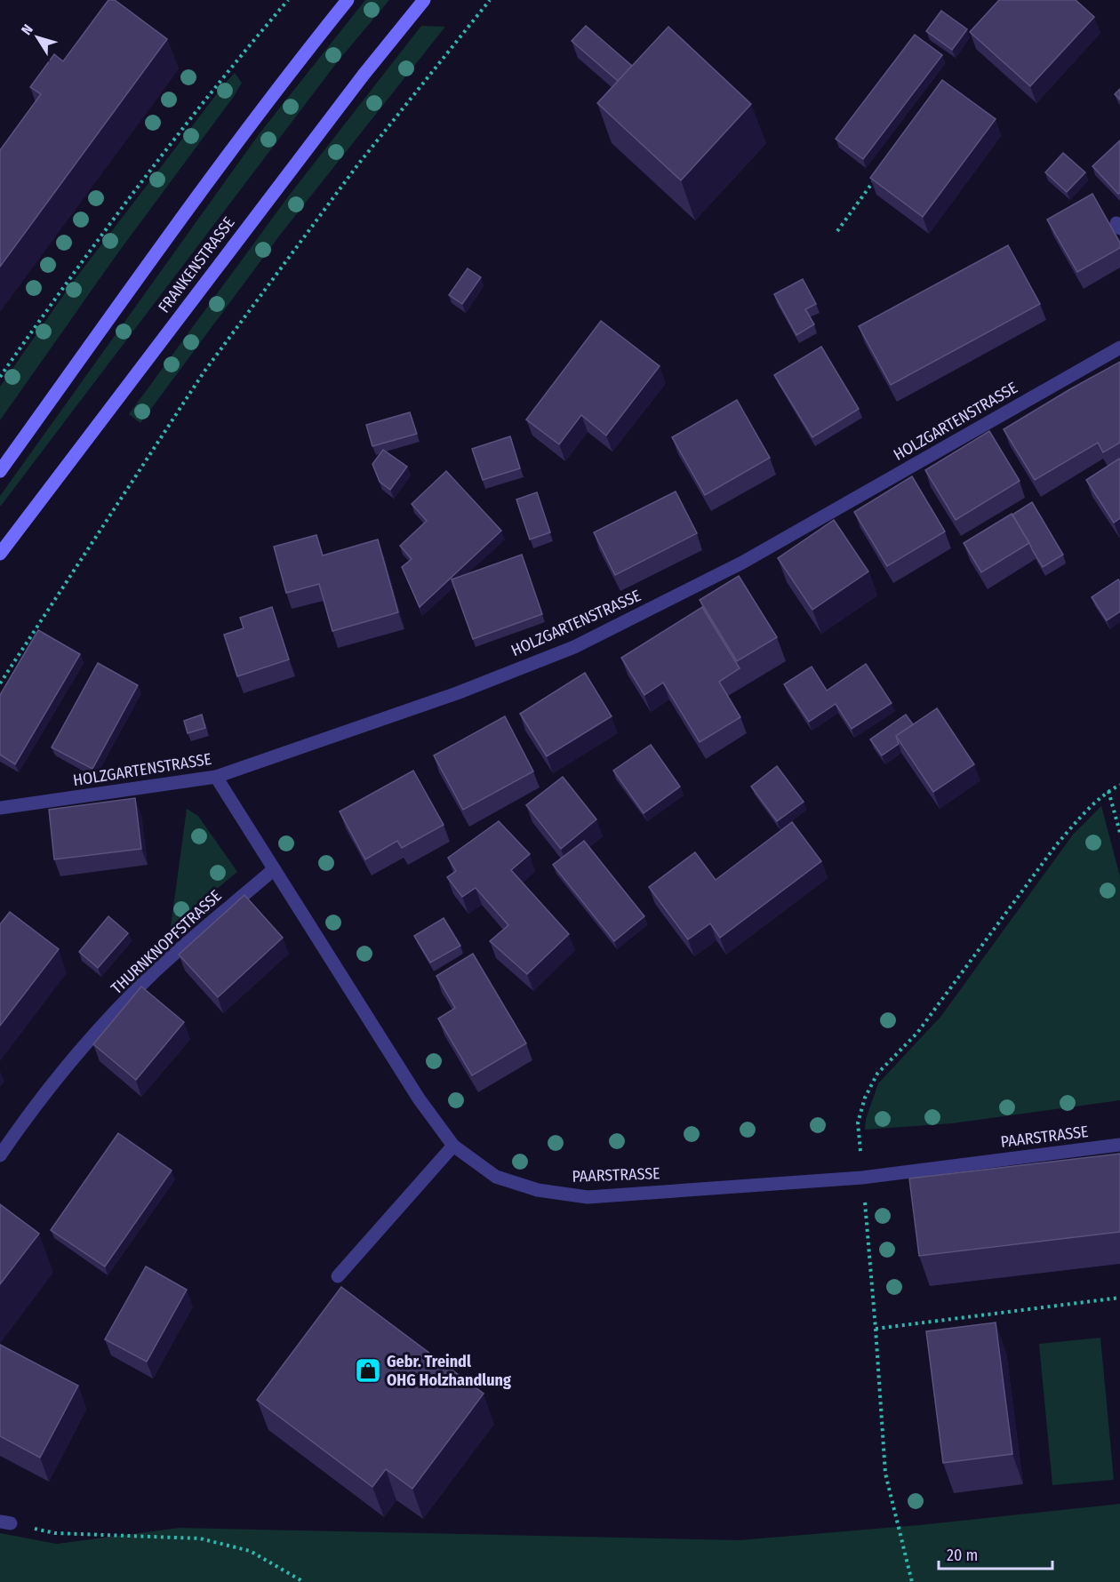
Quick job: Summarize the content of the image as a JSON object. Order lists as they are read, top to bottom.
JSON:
{
  "streets": {
    "main road": ["FRANKENSTRASSE"],
    "street": ["HOLZGARTENSTRASSE", "THURNKNOPFSTRASSE", "PAARSTRASSE"]
  },
  "crossings": [
    ["THURNKNOPFSTRASSE", "PAARSTRASSE"]
  ],
  "places": {
    "shop": ["Gebr. Treindl OHG Holzhandlung"]
  },
  "scale_bar": "20 m",
  "north": "top left"
}
